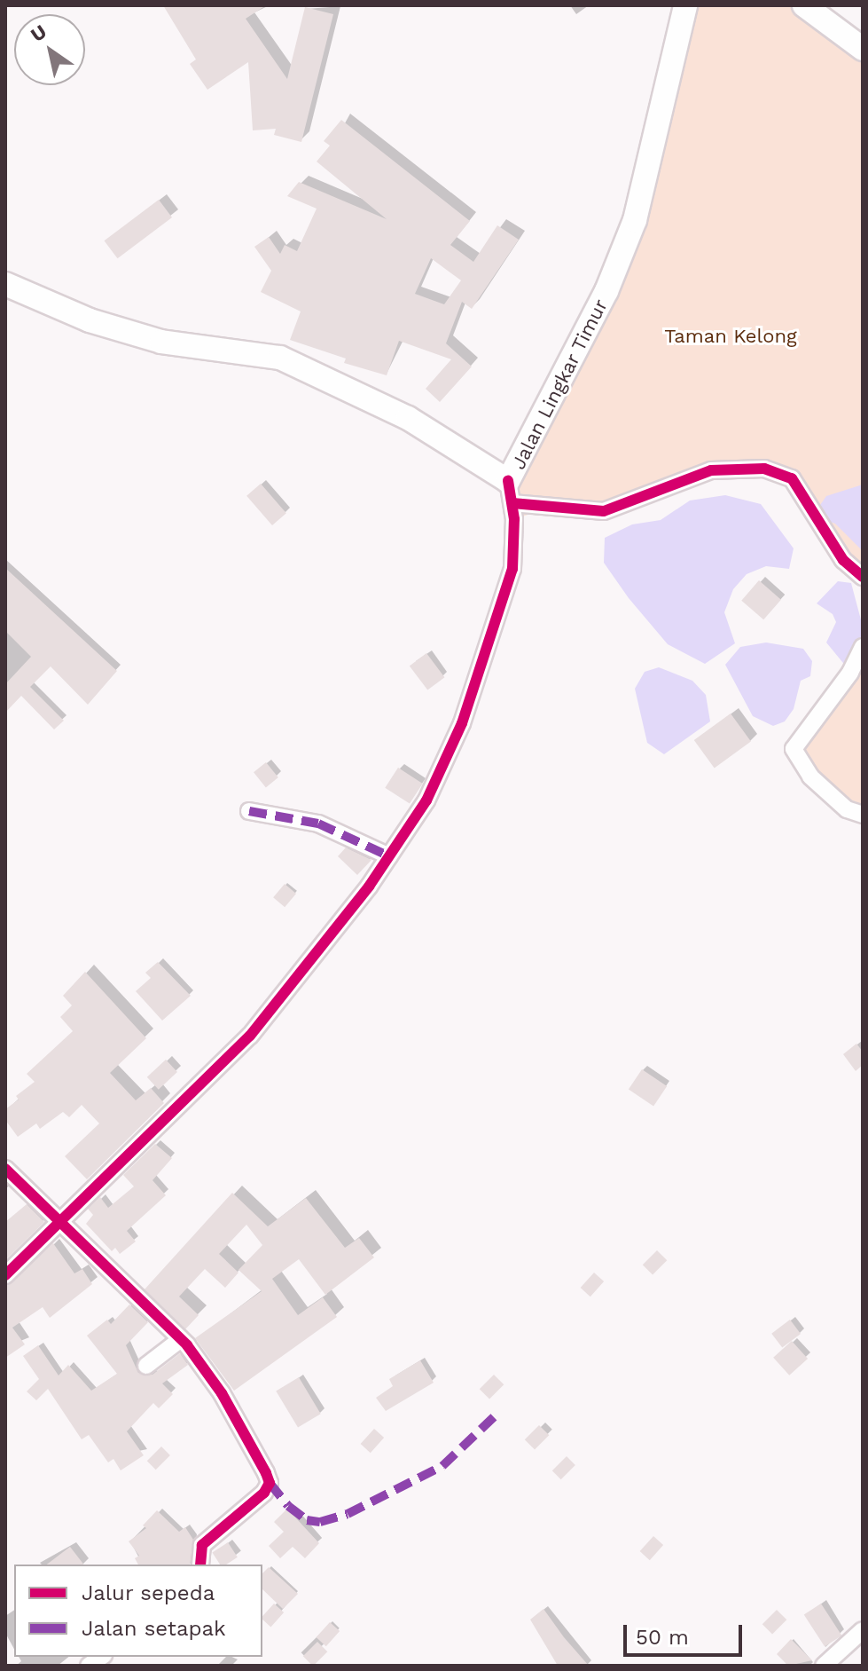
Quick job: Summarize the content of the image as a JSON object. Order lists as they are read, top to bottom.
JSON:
{
  "streets": {
    "main road": ["Jalan Lingkar Timur"]
  },
  "parks": ["Taman Kelong"],
  "legend": ["Jalur sepeda", "Jalan setapak"],
  "scale_bar": "50 m",
  "north": "top left"
}
